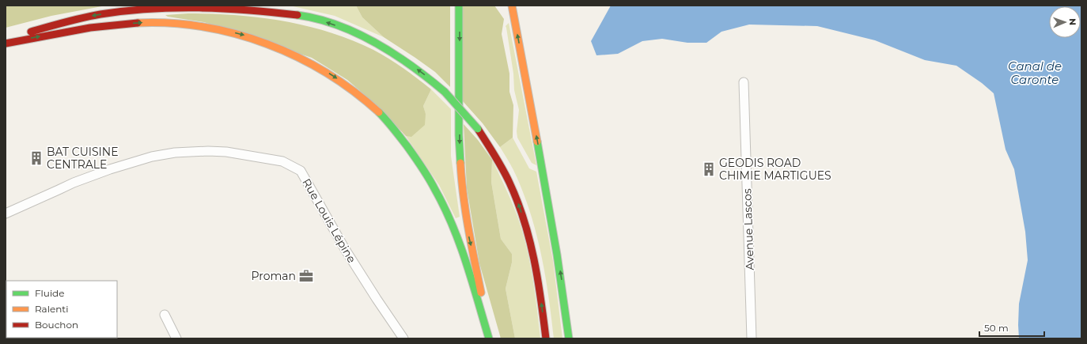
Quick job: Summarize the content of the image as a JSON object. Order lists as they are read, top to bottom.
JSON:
{
  "streets": {
    "street": ["Rue Louis Lépine", "Avenue Lascos"]
  },
  "water": ["Canal de Caronte"],
  "places": {
    "building": ["BAT CUISINE CENTRALE", "GEODIS ROAD CHIMIE MARTIGUES"],
    "office": ["Proman"]
  },
  "legend": ["Fluide", "Ralenti", "Bouchon"],
  "scale_bar": "50 m",
  "north": "right"
}
